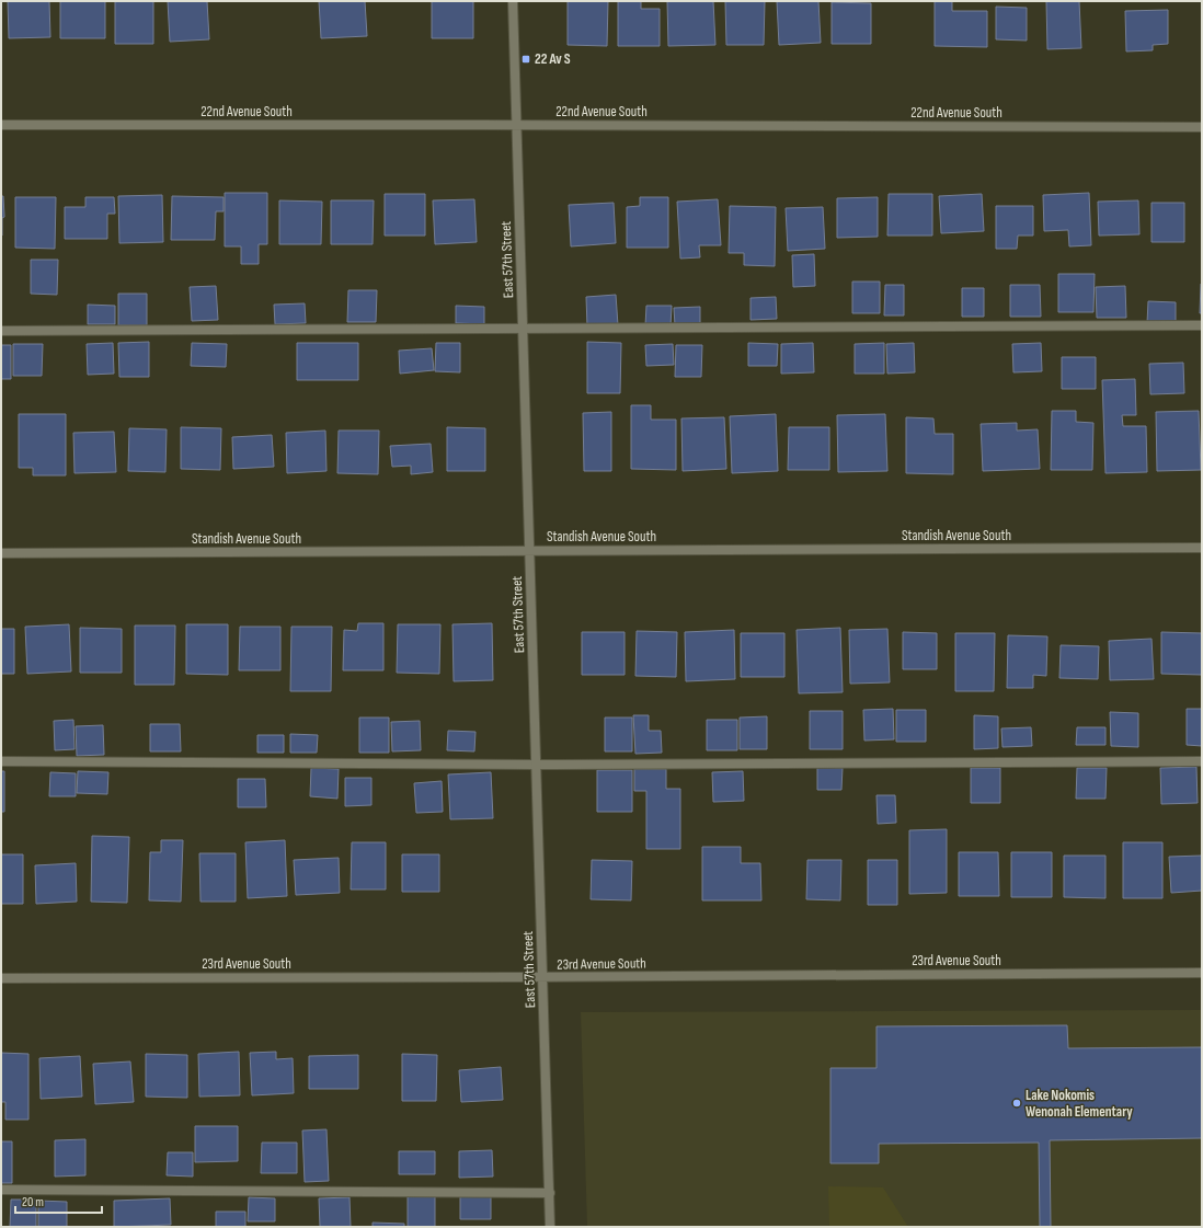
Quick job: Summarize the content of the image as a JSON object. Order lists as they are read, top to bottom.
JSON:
{
  "streets": {
    "street": [
      "22nd Avenue South",
      "East 57th Street",
      "Standish Avenue South",
      "23rd Avenue South"
    ]
  },
  "crossings": [
    ["22nd Avenue South", "East 57th Street"],
    ["East 57th Street", "Standish Avenue South"],
    ["East 57th Street", "23rd Avenue South"]
  ],
  "places": {
    "transit": ["22 Av S"],
    "other": ["Lake Nokomis Wenonah Elementary"]
  },
  "scale_bar": "20 m"
}
